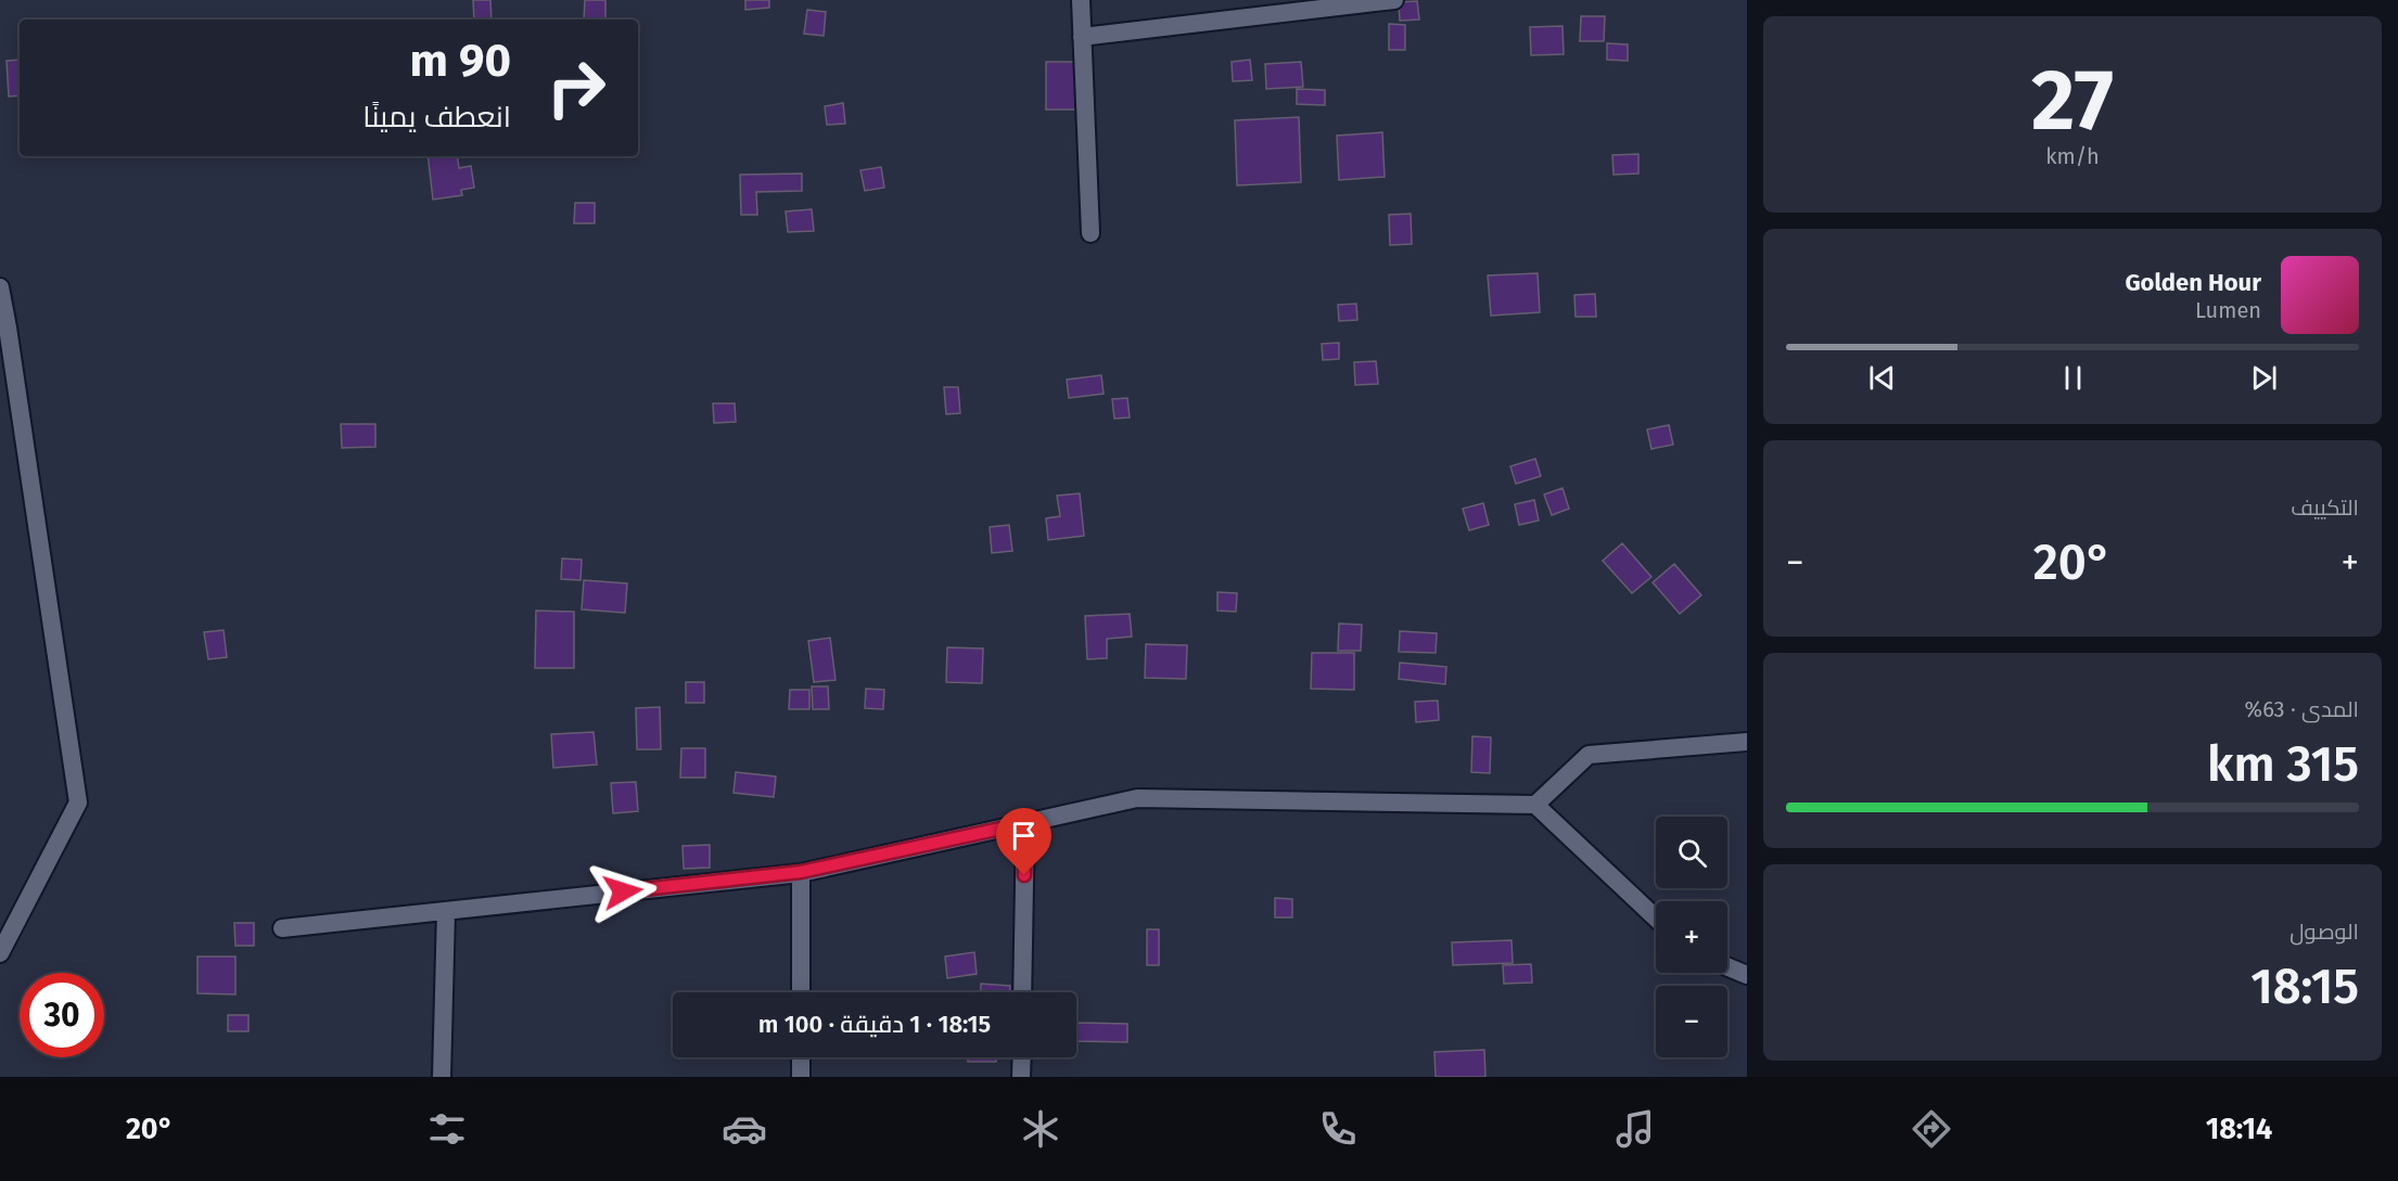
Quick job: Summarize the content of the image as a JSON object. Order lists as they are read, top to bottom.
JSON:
{
  "page": {
    "tile": [
      ["27", "km/h"],
      "التكييف",
      ["المدى · 63%", "315 km"],
      ["الوصول", "18:15"]
    ],
    "turn": ["90 m", "انعطف يمينًا"],
    "song": ["Golden Hour", "Lumen"],
    "heat": ["−", "20°", "+"],
    "map_buttons": ["+", "−"],
    "limit": "30",
    "trip": "18:15 · 1 دقيقة · 100 m",
    "tabs": ["18:14", "20°"]
  }
}
